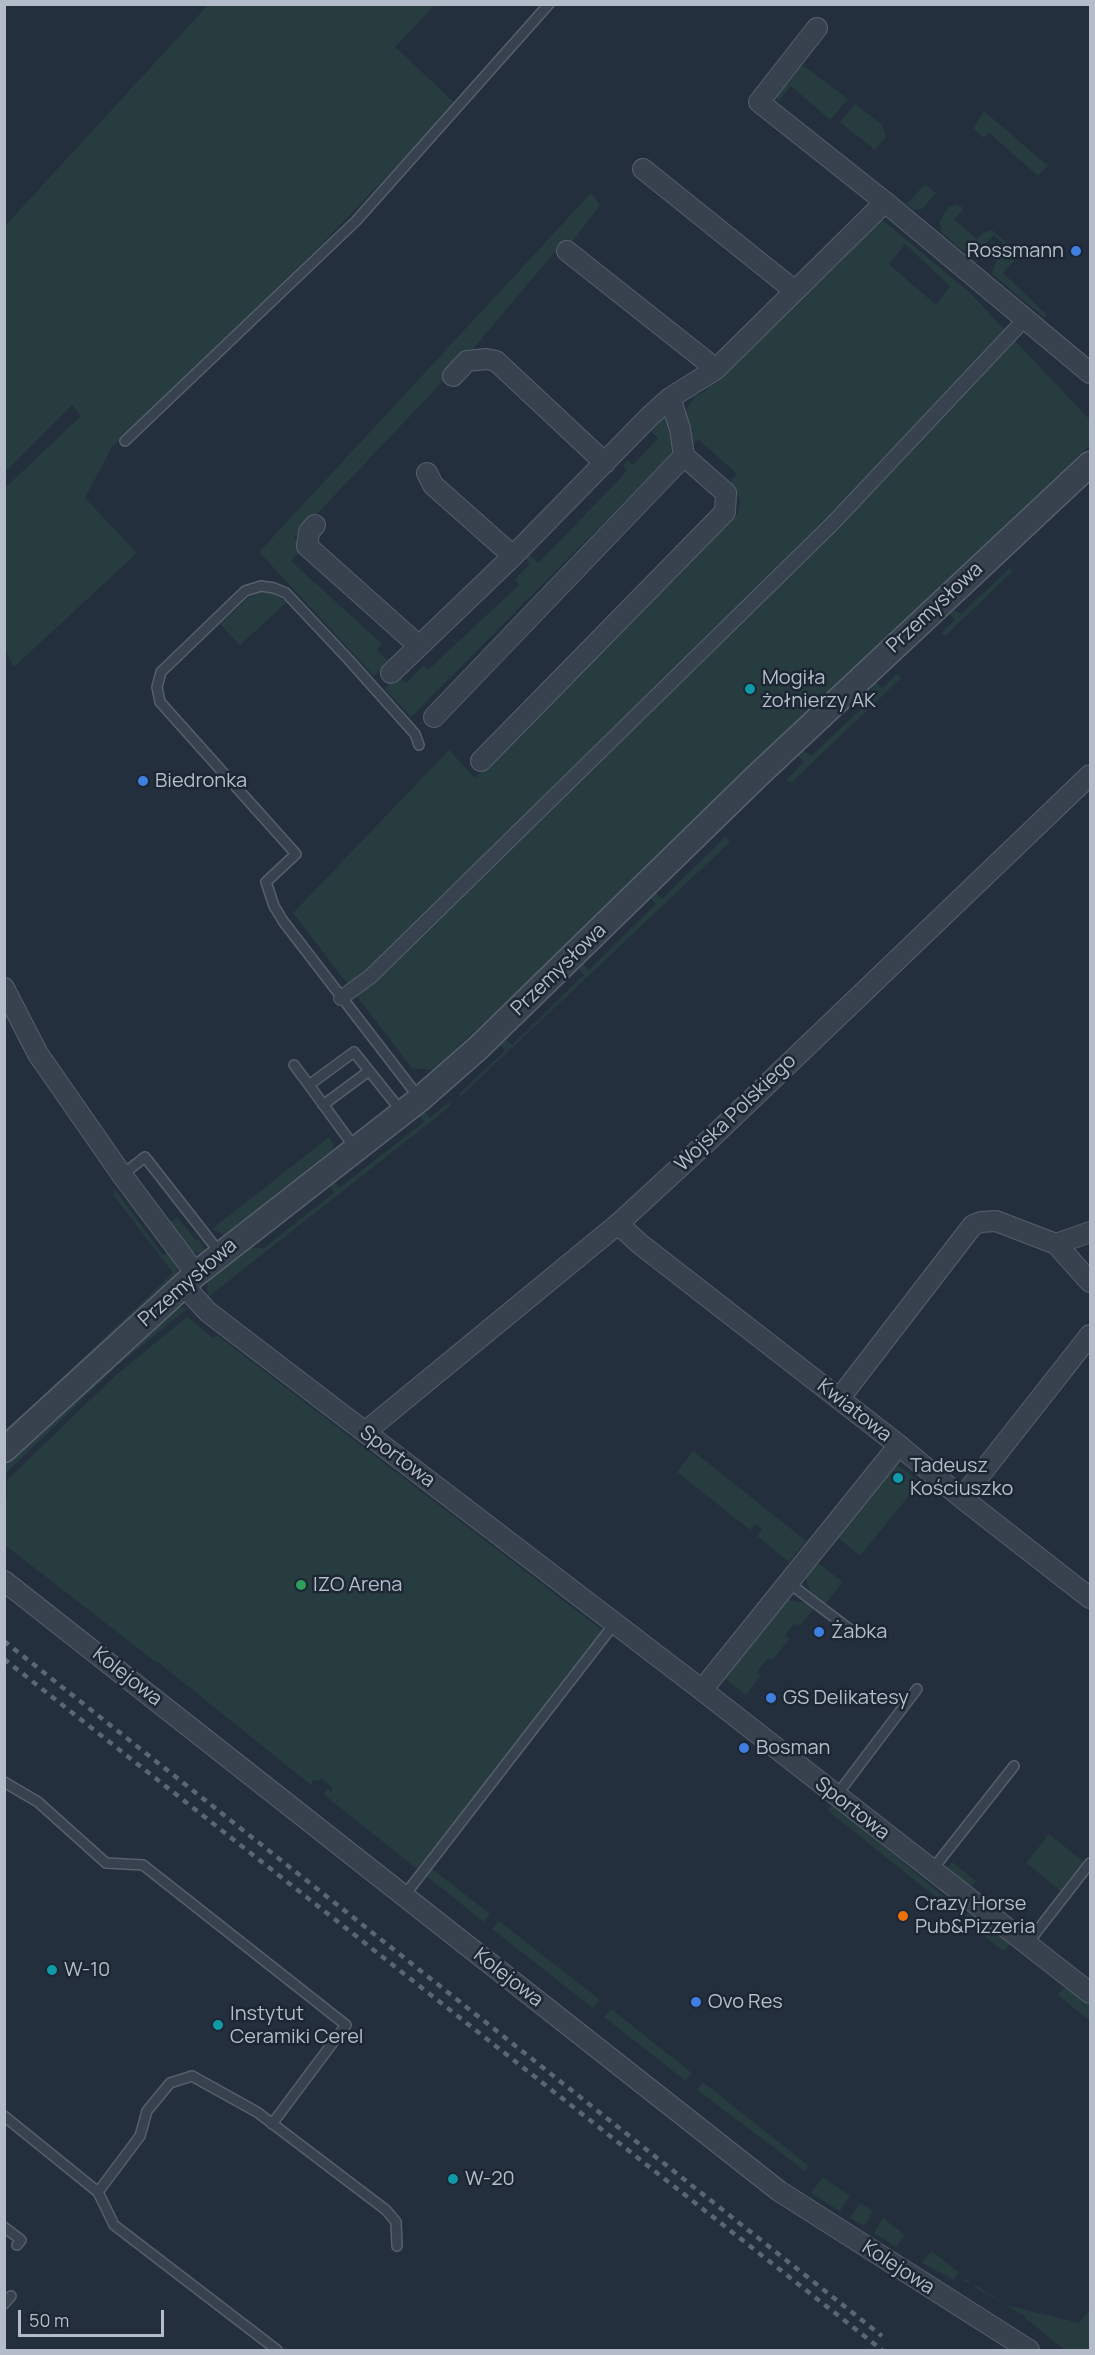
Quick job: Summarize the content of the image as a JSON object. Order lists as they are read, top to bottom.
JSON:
{
  "streets": {
    "street": [
      "Przemysłowa",
      "Wojska Polskiego",
      "Kwiatowa",
      "Sportowa",
      "Kolejowa"
    ]
  },
  "crossings": [
    ["Przemysłowa", "Sportowa"],
    ["Wojska Polskiego", "Kwiatowa"],
    ["Wojska Polskiego", "Sportowa"]
  ],
  "places": [
    "Rossmann",
    "Mogiła żołnierzy AK",
    "Biedronka",
    "Tadeusz Kościuszko",
    "IZO Arena",
    "Żabka",
    "GS Delikatesy",
    "Bosman",
    "Crazy Horse Pub&Pizzeria",
    "W-10",
    "Ovo Res",
    "Instytut Ceramiki Cerel",
    "W-20"
  ],
  "scale_bar": "50 m"
}
